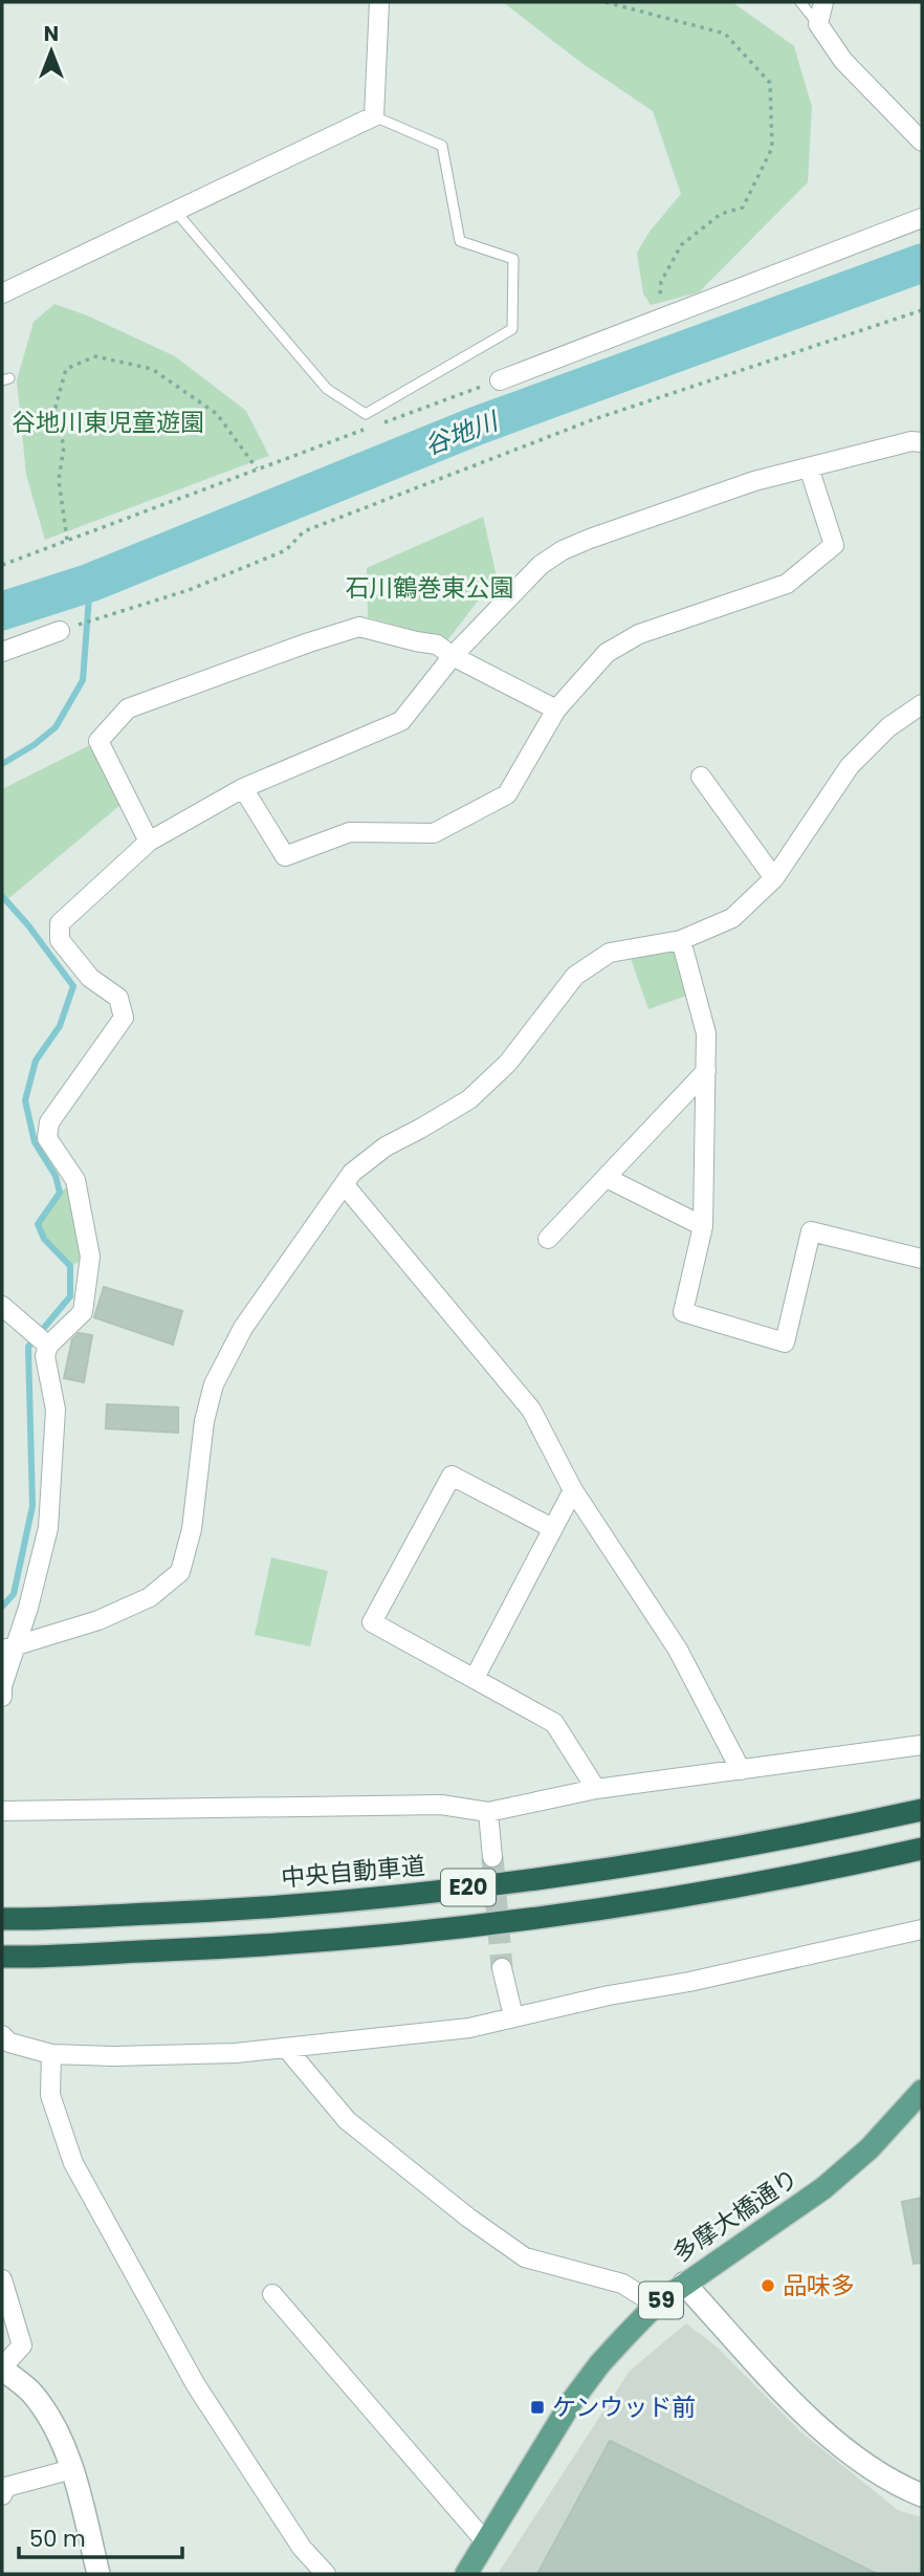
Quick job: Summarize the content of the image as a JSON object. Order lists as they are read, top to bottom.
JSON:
{
  "streets": {
    "highway": ["中央自動車道", "E20"],
    "main road": ["多摩大橋通り", "59"]
  },
  "water": ["谷地川"],
  "parks": ["谷地川東児童遊園", "石川鶴巻東公園"],
  "places": {
    "other": ["品味多"],
    "transit": ["ケンウッド前"]
  },
  "scale_bar": "50 m",
  "north": "top"
}
